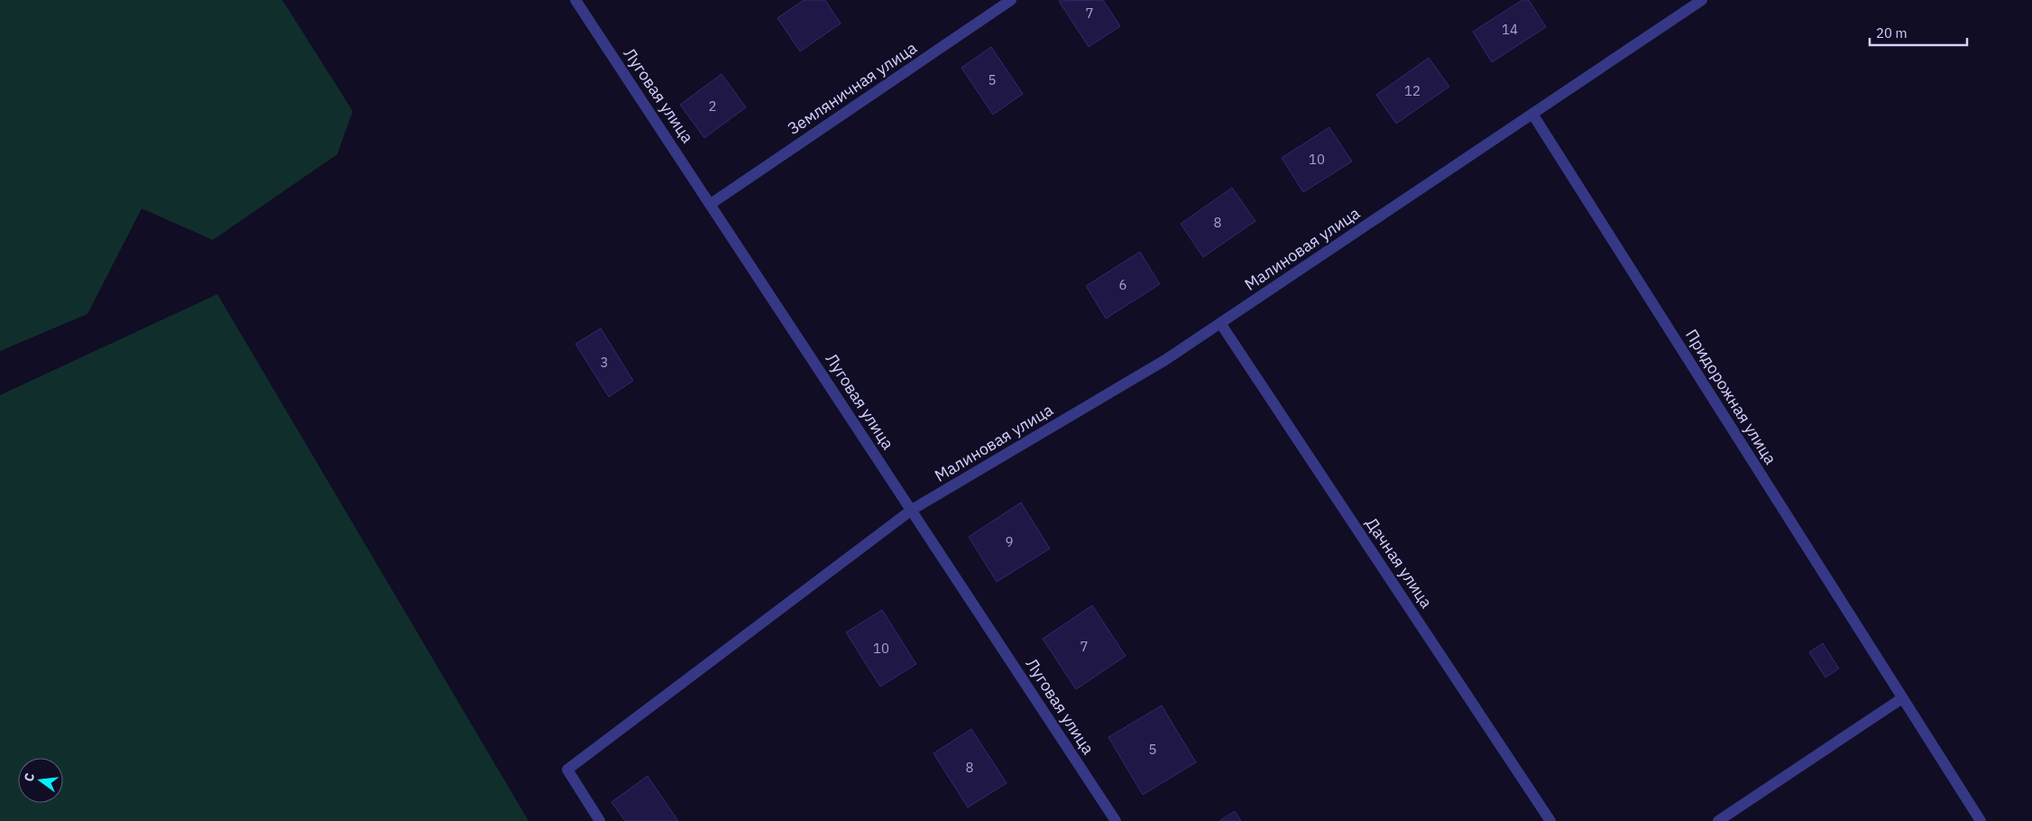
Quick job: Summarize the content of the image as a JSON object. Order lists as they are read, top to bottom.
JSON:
{
  "streets": {
    "lane": [
      "Земляничная улица",
      "Луговая улица",
      "Малиновая улица",
      "Придорожная улица",
      "Дачная улица"
    ]
  },
  "crossings": [
    ["Земляничная улица", "Луговая улица"],
    ["Луговая улица", "Малиновая улица"],
    ["Малиновая улица", "Придорожная улица"],
    ["Малиновая улица", "Дачная улица"]
  ],
  "house_numbers": [
    "7",
    "14",
    "5",
    "12",
    "2",
    "10",
    "8",
    "6",
    "3",
    "9",
    "7",
    "10",
    "5",
    "8"
  ],
  "scale_bar": "20 m",
  "north": "left"
}
